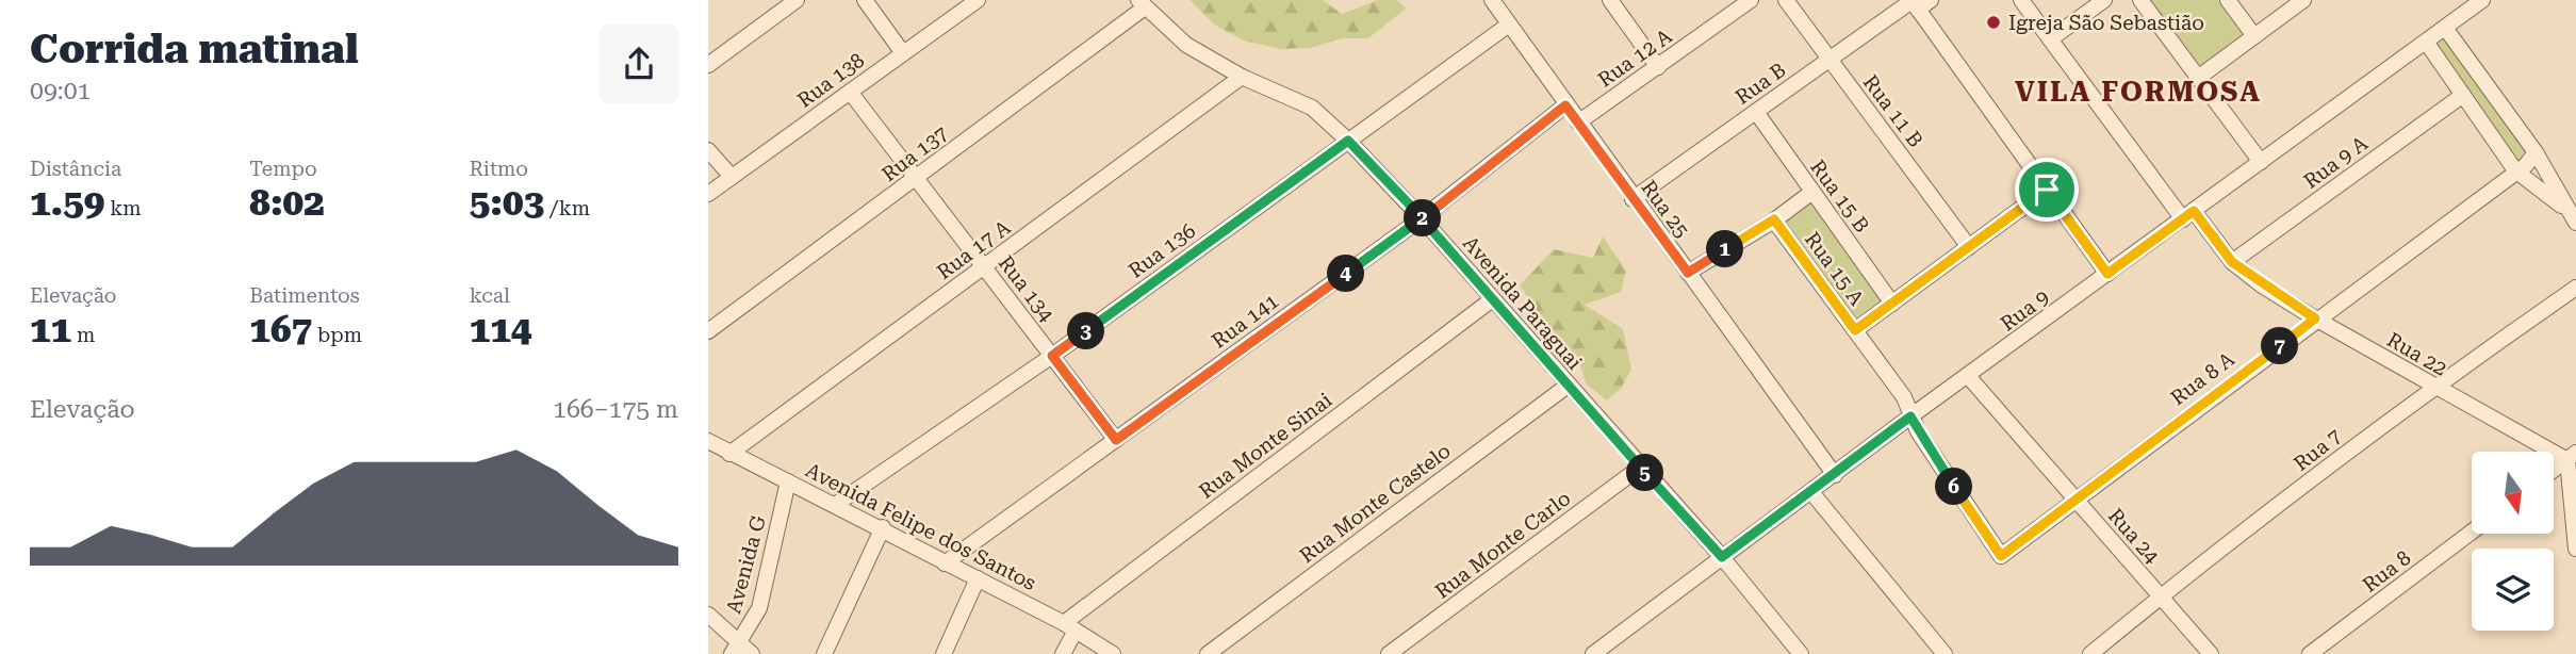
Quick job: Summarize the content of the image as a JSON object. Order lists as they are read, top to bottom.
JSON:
{
  "streets": {
    "street": [
      "Rua 12 A",
      "Rua 138",
      "Rua B",
      "Rua 11 B",
      "Rua 137",
      "Rua 9 A",
      "Rua 15 B",
      "Rua 25",
      "Rua 17 A",
      "Rua 136",
      "Rua 15 A",
      "Rua 134",
      "Avenida Paraguai",
      "Rua 9",
      "Rua 141",
      "Rua 22",
      "Rua 8 A",
      "Rua Monte Sinai",
      "Rua 7",
      "Rua Monte Castelo",
      "Avenida Felipe dos Santos",
      "Rua 24",
      "Rua Monte Carlo",
      "Avenida G",
      "Rua 8"
    ]
  },
  "crossings": [
    ["Rua 12 A", "Rua 25"],
    ["Rua 138", "Rua 134"],
    ["Rua B", "Rua 11 B"],
    ["Rua B", "Rua 15 B"],
    ["Rua B", "Rua 25"],
    ["Rua 137", "Rua 134"],
    ["Rua 137", "Avenida Paraguai"],
    ["Rua 9 A", "Rua 22"],
    ["Rua 25", "Rua 136"],
    ["Rua 25", "Rua 9"],
    ["Rua 25", "Rua 141"],
    ["Rua 17 A", "Rua 134"],
    ["Rua 17 A", "Avenida Paraguai"],
    ["Rua 17 A", "Avenida Felipe dos Santos"],
    ["Rua 136", "Rua 134"],
    ["Rua 136", "Avenida Paraguai"],
    ["Rua 136", "Avenida Felipe dos Santos"],
    ["Rua 15 A", "Rua 9"],
    ["Rua 15 A", "Rua 8 A"],
    ["Rua 134", "Rua 141"],
    ["Avenida Paraguai", "Rua 9"],
    ["Avenida Paraguai", "Rua 141"],
    ["Avenida Paraguai", "Rua Monte Sinai"],
    ["Avenida Paraguai", "Rua Monte Castelo"],
    ["Avenida Paraguai", "Rua Monte Carlo"],
    ["Rua 9", "Rua 22"],
    ["Rua 9", "Rua 24"],
    ["Rua 141", "Avenida Felipe dos Santos"],
    ["Rua 22", "Rua 8 A"],
    ["Rua 22", "Rua 7"],
    ["Rua 8 A", "Rua 24"],
    ["Rua Monte Sinai", "Avenida Felipe dos Santos"],
    ["Rua 7", "Rua 24"],
    ["Avenida Felipe dos Santos", "Avenida G"]
  ],
  "districts": ["VILA FORMOSA"],
  "places": ["Igreja São Sebastião"],
  "north": "bottom",
  "page": {
    "heading": ["Corrida matinal", "09:01"],
    "stats": [
      ["Distância", "1.59 km"],
      ["Tempo", "8:02"],
      ["Ritmo", "5:03 /km"],
      ["Elevação", "11 m"],
      ["Batimentos", "167 bpm"],
      ["kcal", "114"]
    ],
    "pins": [
      "2",
      "1",
      "4",
      "3",
      "7",
      "5",
      "6"
    ],
    "chart": ["Elevação", "166–175 m"]
  }
}
